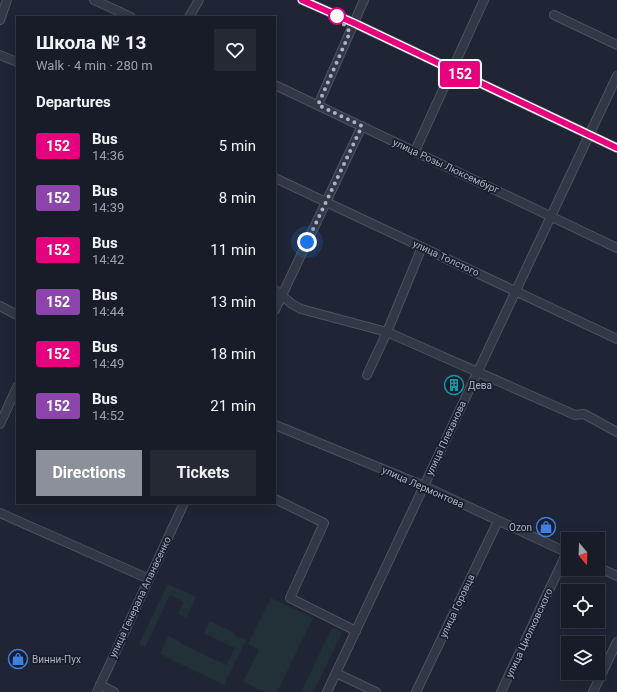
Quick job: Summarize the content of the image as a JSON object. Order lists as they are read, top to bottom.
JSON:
{
  "streets": {
    "street": [
      "улица Розы Люксембург",
      "улица Толстого",
      "улица Плеханова",
      "улица Лермонтова",
      "улица Генерала Апанасенко",
      "улица Горовца",
      "улица Циолковского"
    ]
  },
  "crossings": [
    ["улица Розы Люксембург", "улица Плеханова"],
    ["улица Толстого", "улица Плеханова"],
    ["улица Плеханова", "улица Лермонтова"],
    ["улица Лермонтова", "улица Горовца"]
  ],
  "places": {
    "building": ["Дева"],
    "shop": ["Ozon", "Винни-Пух"]
  },
  "lines": ["bus line 152"],
  "north": "bottom",
  "page": {
    "on_map": "152",
    "heading": [
      ["Школа № 13", "Walk · 4 min · 280 m"],
      "Departures"
    ],
    "list": [
      {
        "mark": "152",
        "name": "Bus",
        "note": "14:36",
        "value": "5 min"
      },
      {
        "mark": "152",
        "name": "Bus",
        "note": "14:39",
        "value": "8 min"
      },
      {
        "mark": "152",
        "name": "Bus",
        "note": "14:42",
        "value": "11 min"
      },
      {
        "mark": "152",
        "name": "Bus",
        "note": "14:44",
        "value": "13 min"
      },
      {
        "mark": "152",
        "name": "Bus",
        "note": "14:49",
        "value": "18 min"
      },
      {
        "mark": "152",
        "name": "Bus",
        "note": "14:52",
        "value": "21 min"
      }
    ],
    "buttons": ["Directions", "Tickets"]
  }
}
